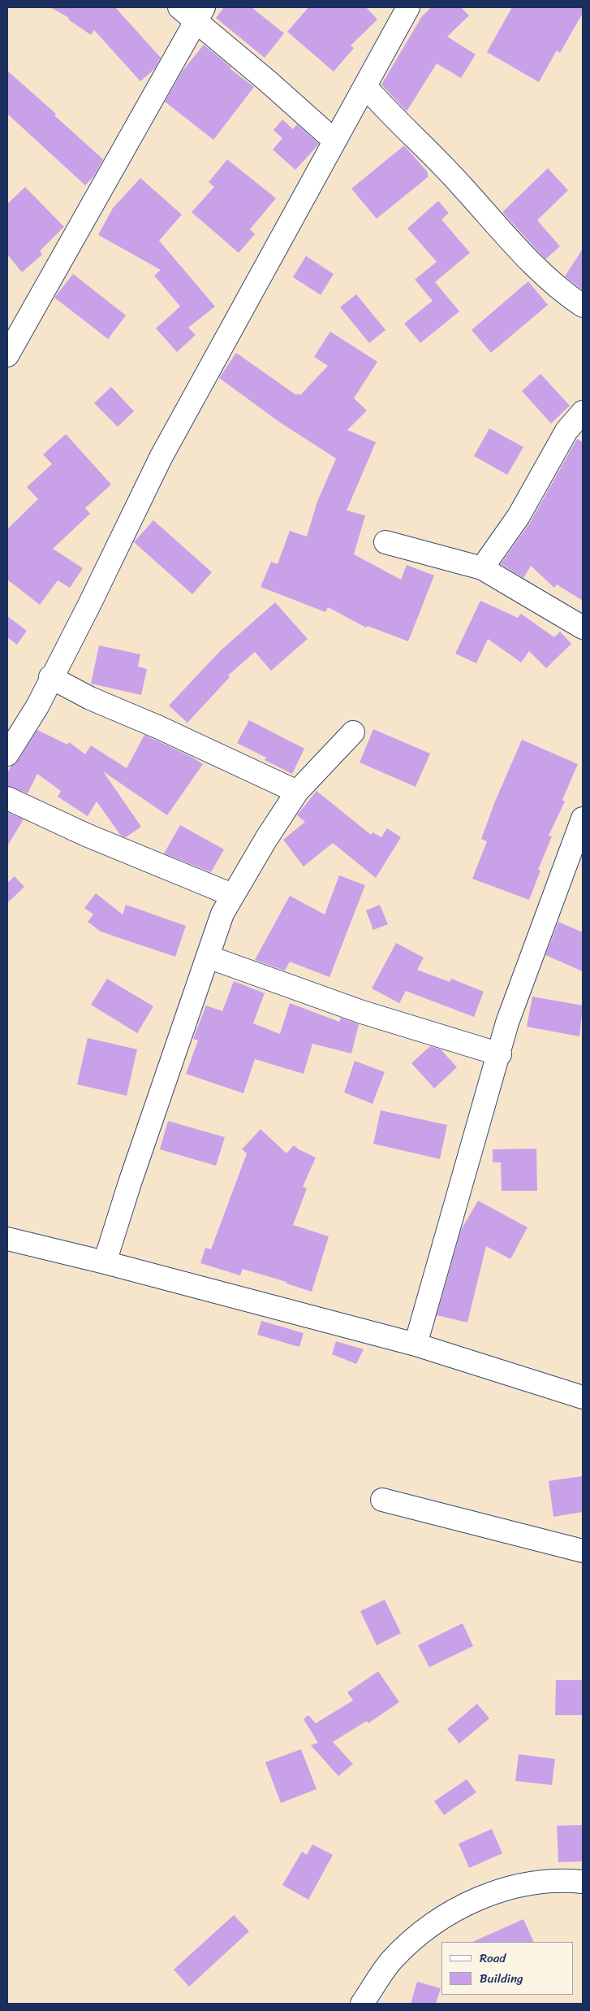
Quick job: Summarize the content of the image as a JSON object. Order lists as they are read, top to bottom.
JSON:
{
  "legend": ["Road", "Building"]
}
